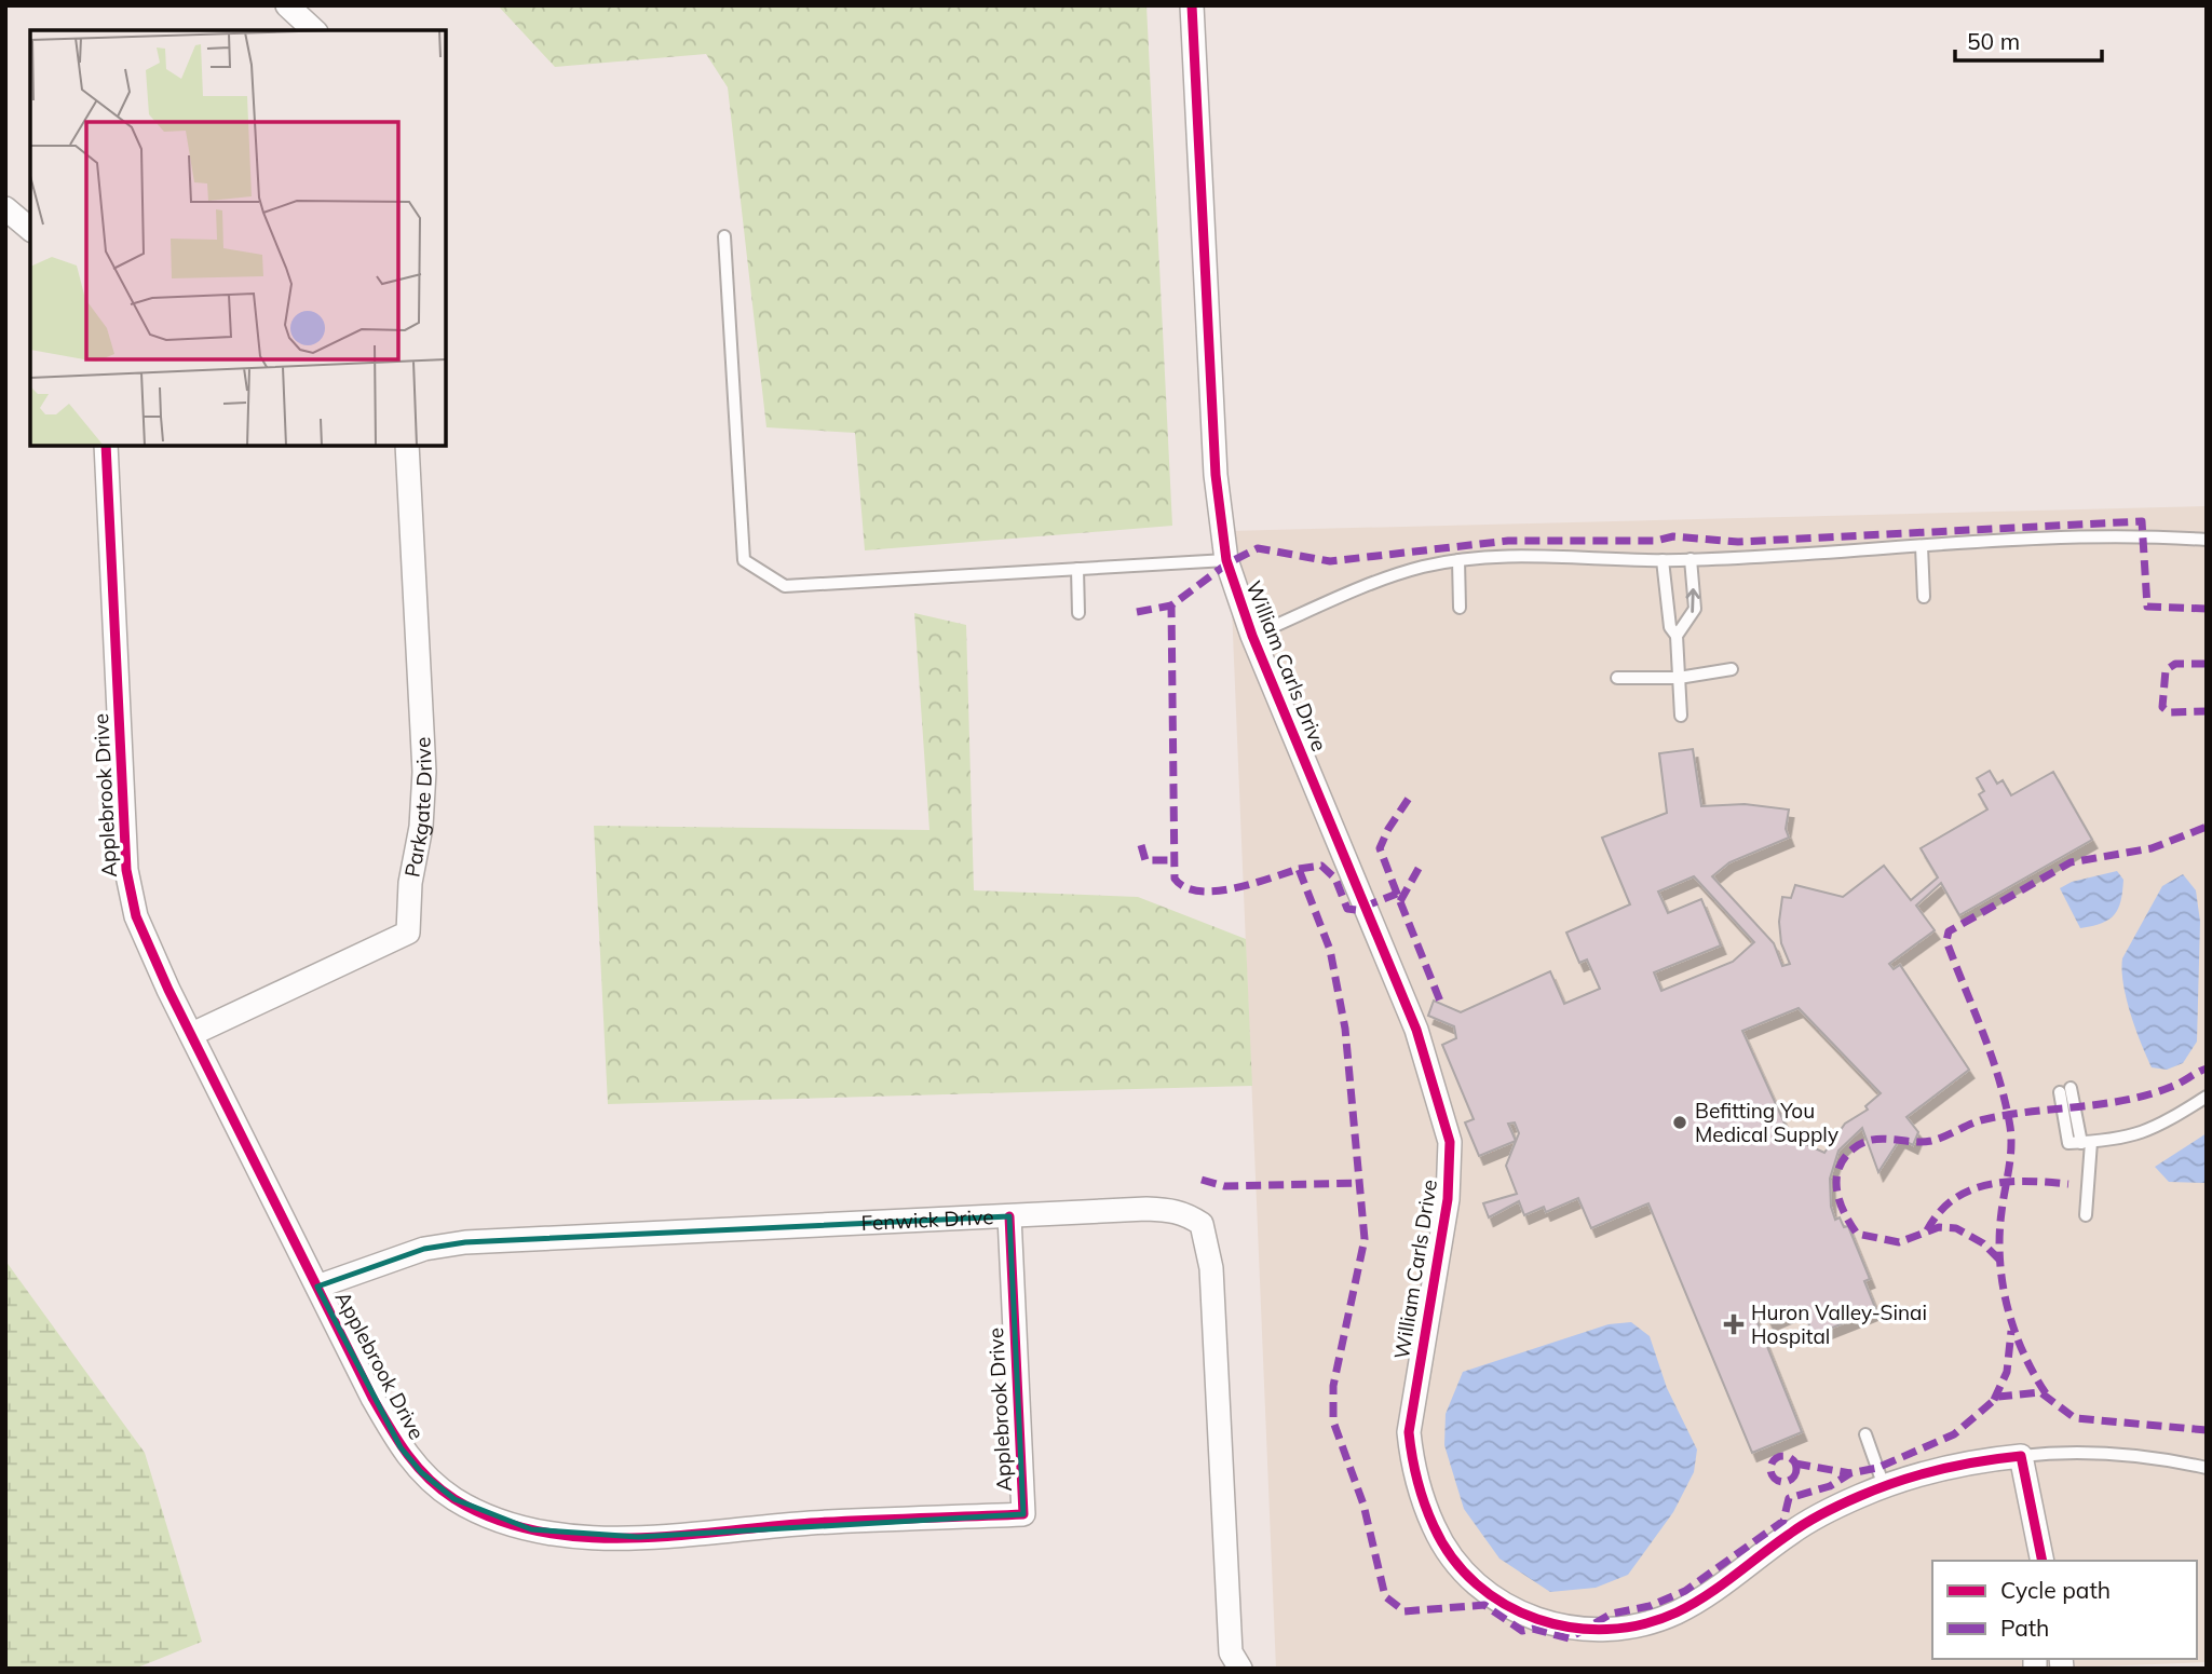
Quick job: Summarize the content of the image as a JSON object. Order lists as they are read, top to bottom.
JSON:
{
  "streets": {
    "street": [
      "William Carls Drive",
      "Applebrook Drive",
      "Parkgate Drive",
      "Fenwick Drive"
    ]
  },
  "crossings": [
    ["Applebrook Drive", "Parkgate Drive"],
    ["Applebrook Drive", "Fenwick Drive"]
  ],
  "places": {
    "other": ["Befitting You Medical Supply"],
    "health": ["Huron Valley-Sinai Hospital"]
  },
  "legend": ["Cycle path", "Path"],
  "scale_bar": "50 m"
}
